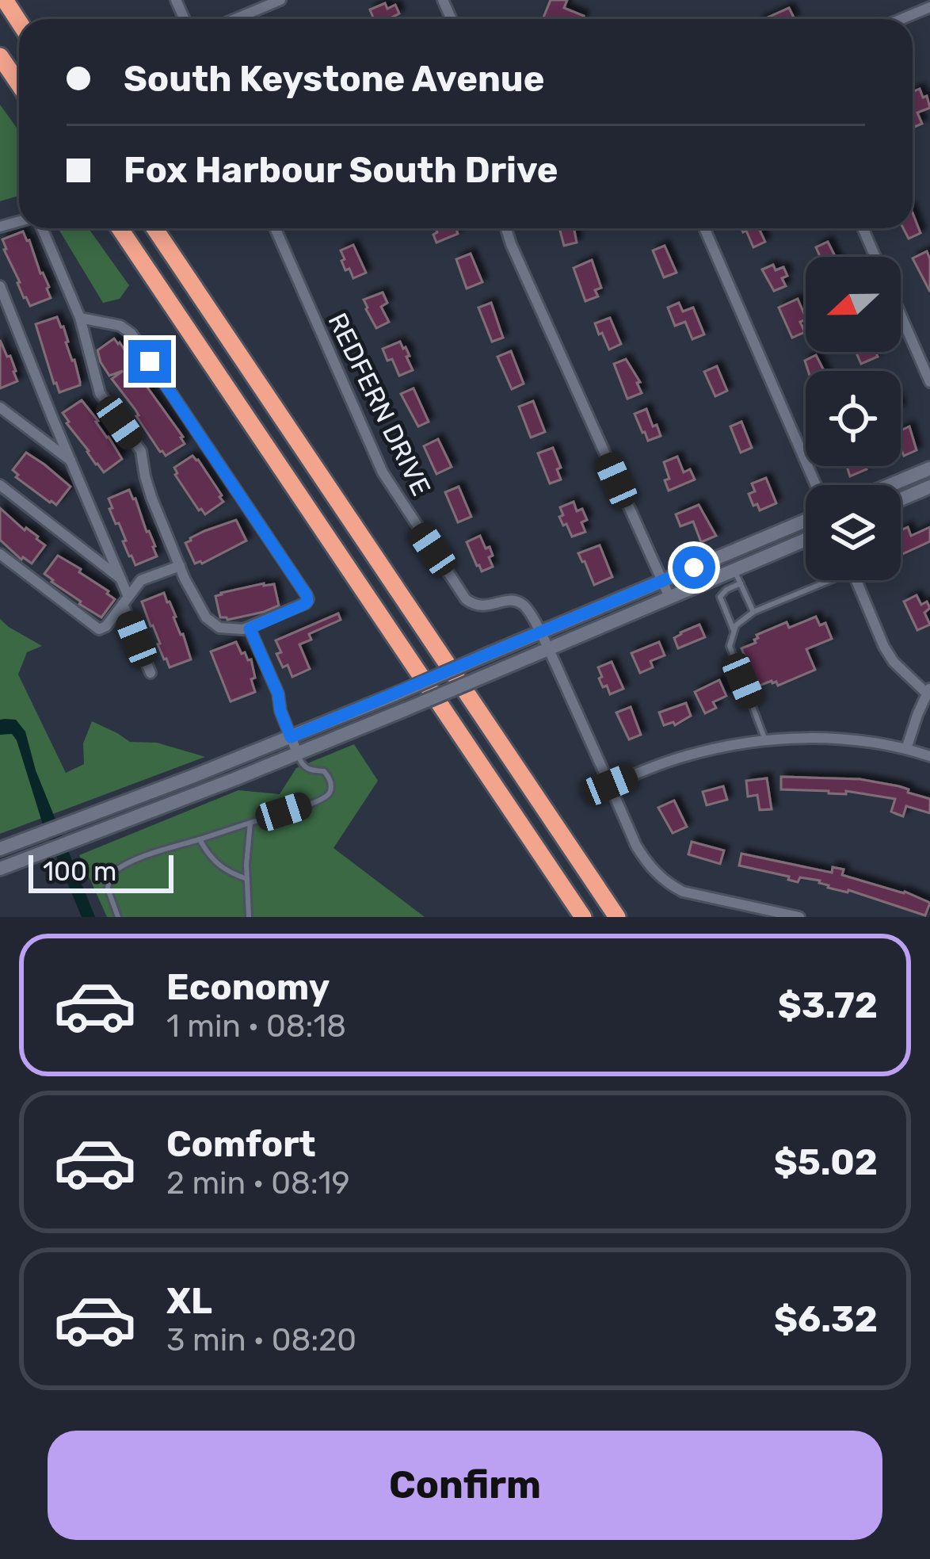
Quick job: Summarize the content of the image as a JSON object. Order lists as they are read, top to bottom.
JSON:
{
  "streets": {
    "street": ["REDFERN DRIVE"]
  },
  "scale_bar": "100 m",
  "north": "left",
  "page": {
    "banner": ["South Keystone Avenue", "Fox Harbour South Drive"],
    "scale": "100 m",
    "list": [
      {
        "name": "Economy",
        "note": "1 min · 08:18",
        "value": "$3.72"
      },
      {
        "name": "Comfort",
        "note": "2 min · 08:19",
        "value": "$5.02"
      },
      {
        "name": "XL",
        "note": "3 min · 08:20",
        "value": "$6.32"
      }
    ],
    "buttons": "Confirm"
  }
}
